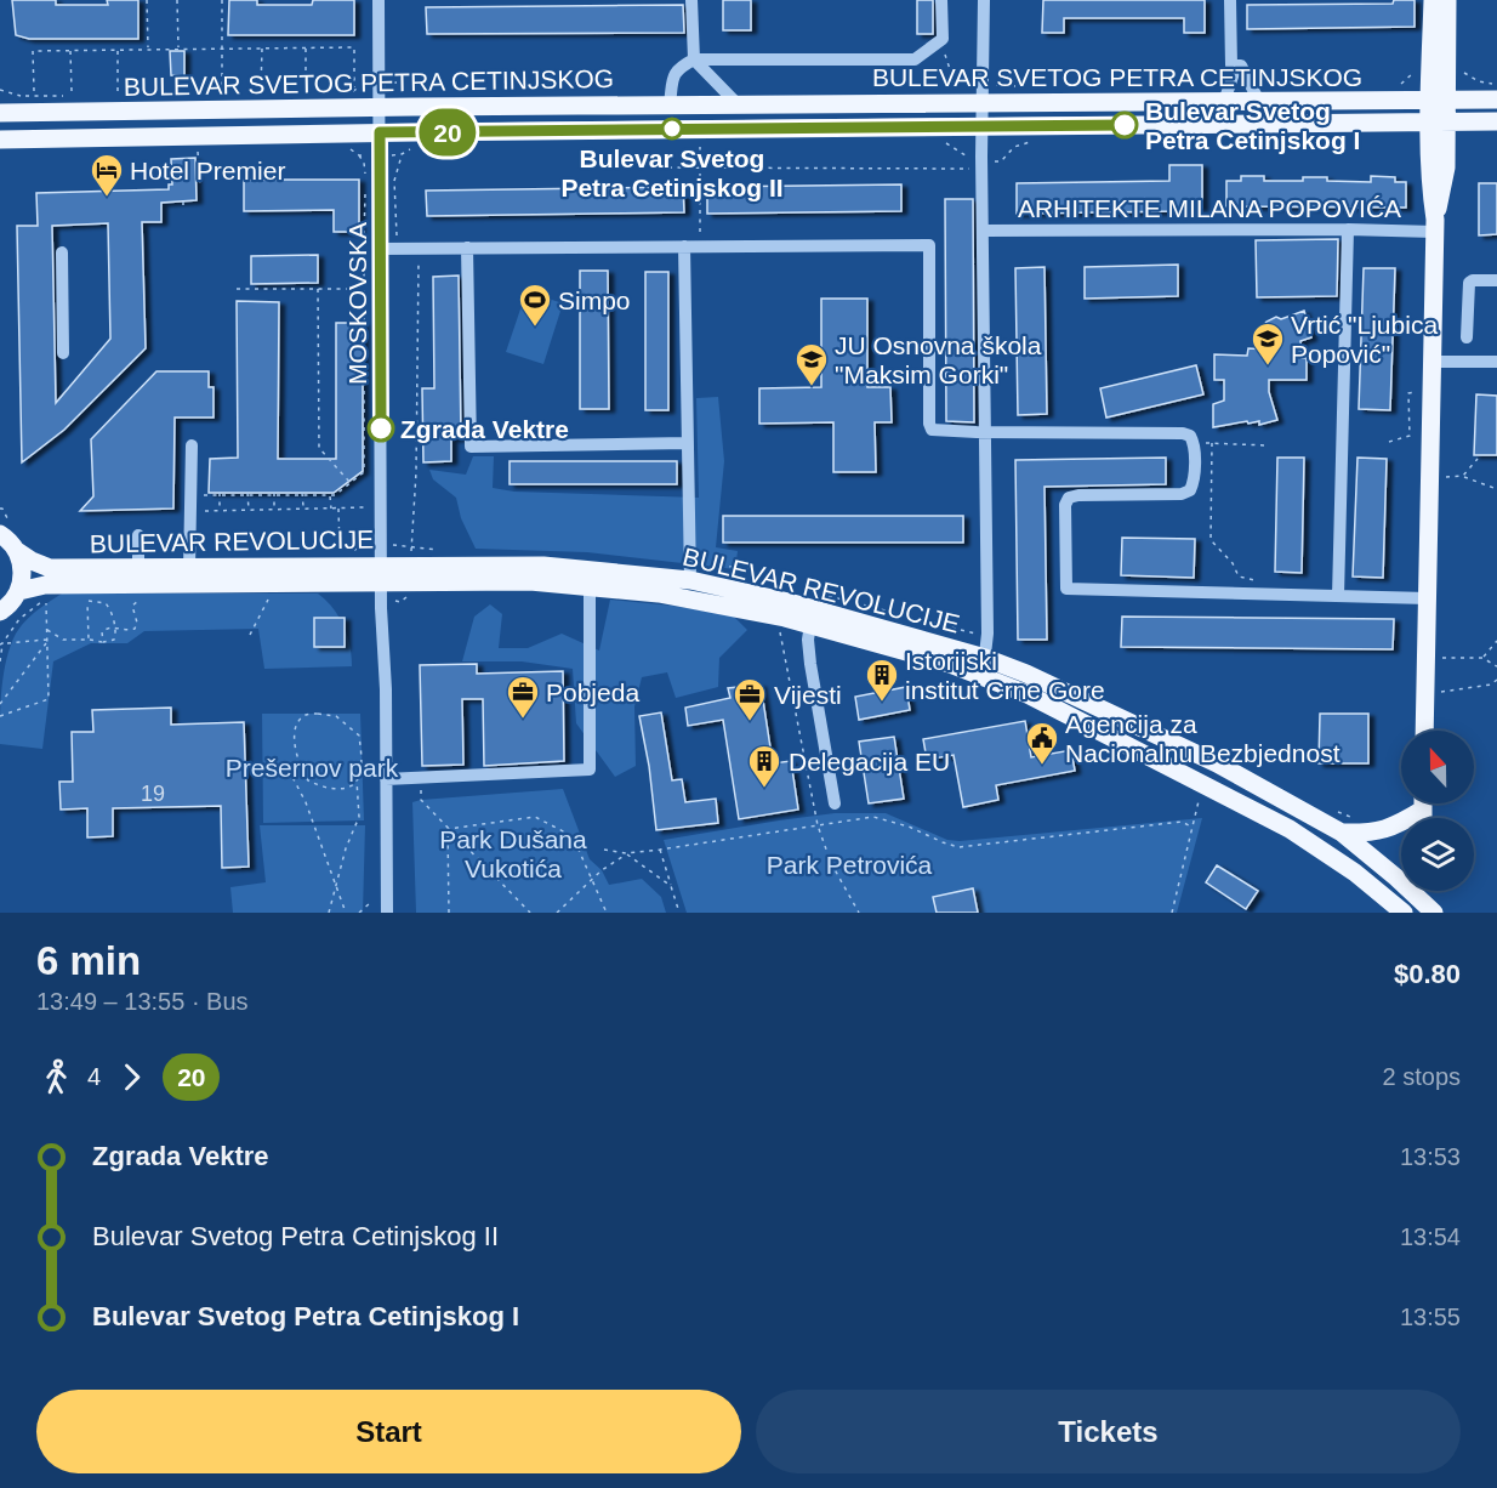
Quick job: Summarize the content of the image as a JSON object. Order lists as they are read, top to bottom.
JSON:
{
  "streets": {
    "main road": ["BULEVAR SVETOG PETRA CETINJSKOG", "BULEVAR REVOLUCIJE"],
    "street": ["ARHITEKTE MILANA POPOVIĆA", "MOSKOVSKA"]
  },
  "crossings": [
    ["BULEVAR SVETOG PETRA CETINJSKOG", "MOSKOVSKA"],
    ["MOSKOVSKA", "BULEVAR REVOLUCIJE"]
  ],
  "parks": ["Prešernov park", "Park Dušana Vukotića", "Park Petrovića"],
  "places": {
    "other": ["Bulevar Svetog Petra Cetinjskog I", "Bulevar Svetog Petra Cetinjskog II", "Zgrada Vektre"],
    "hotel": ["Hotel Premier"],
    "sports": ["Simpo"],
    "school or university": ["Vrtić \"Ljubica Popović\"", "JU Osnovna škola \"Maksim Gorki\""],
    "building": ["Istorijski institut Crne Gore", "Delegacija EU"],
    "office": ["Pobjeda", "Vijesti"],
    "public building": ["Agencija za Nacionalnu Bezbjednost"]
  },
  "lines": ["bus line 20"],
  "house_numbers": ["19"],
  "north": "top",
  "page": {
    "on_map": "20",
    "heading": ["6 min", "13:49 – 13:55 · Bus", "$0.80"],
    "legs": ["4", "20", "2 stops"],
    "list": [
      {
        "name": "Zgrada Vektre",
        "value": "13:53"
      },
      {
        "name": "Bulevar Svetog Petra Cetinjskog II",
        "value": "13:54"
      },
      {
        "name": "Bulevar Svetog Petra Cetinjskog I",
        "value": "13:55"
      }
    ],
    "buttons": ["Start", "Tickets"]
  }
}
